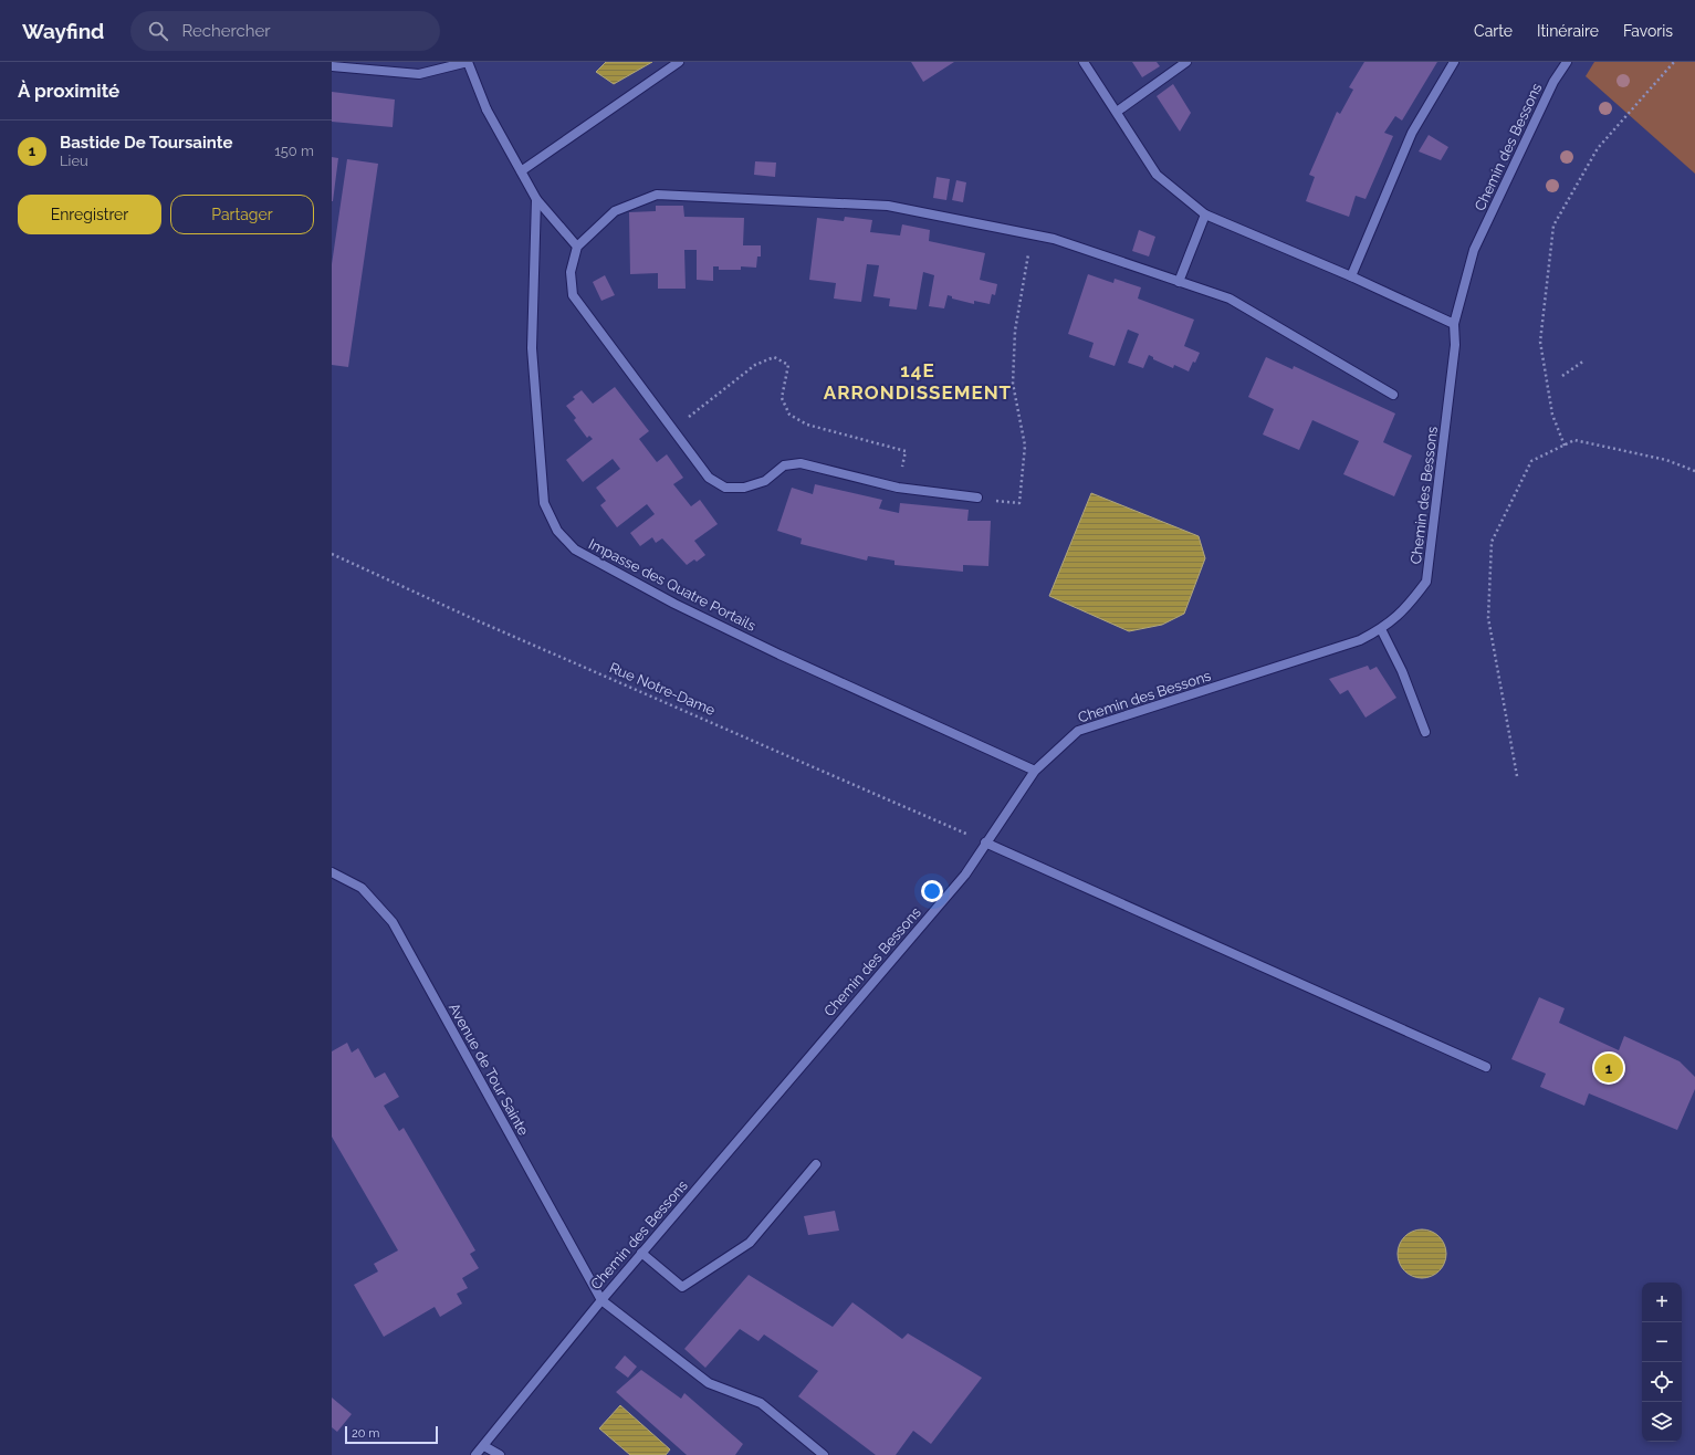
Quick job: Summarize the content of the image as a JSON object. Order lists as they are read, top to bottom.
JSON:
{
  "streets": {
    "street": ["Chemin des Bessons", "Impasse des Quatre Portails", "Avenue de Tour Sainte"],
    "path": ["Rue Notre-Dame"]
  },
  "crossings": [
    ["Chemin des Bessons", "Impasse des Quatre Portails"],
    ["Chemin des Bessons", "Rue Notre-Dame"],
    ["Chemin des Bessons", "Avenue de Tour Sainte"]
  ],
  "districts": ["14E ARRONDISSEMENT"],
  "scale_bar": "20 m",
  "page": {
    "header": "Wayfind",
    "search": "Rechercher",
    "nav": ["Carte", "Itinéraire", "Favoris"],
    "heading": "À proximité",
    "list": [
      {
        "mark": "1",
        "name": "Bastide De Toursainte",
        "note": "Lieu",
        "value": "150 m"
      }
    ],
    "buttons": ["Enregistrer", "Partager"],
    "pins": "1",
    "map_buttons": ["+", "−"],
    "scale": "20 m"
  }
}
